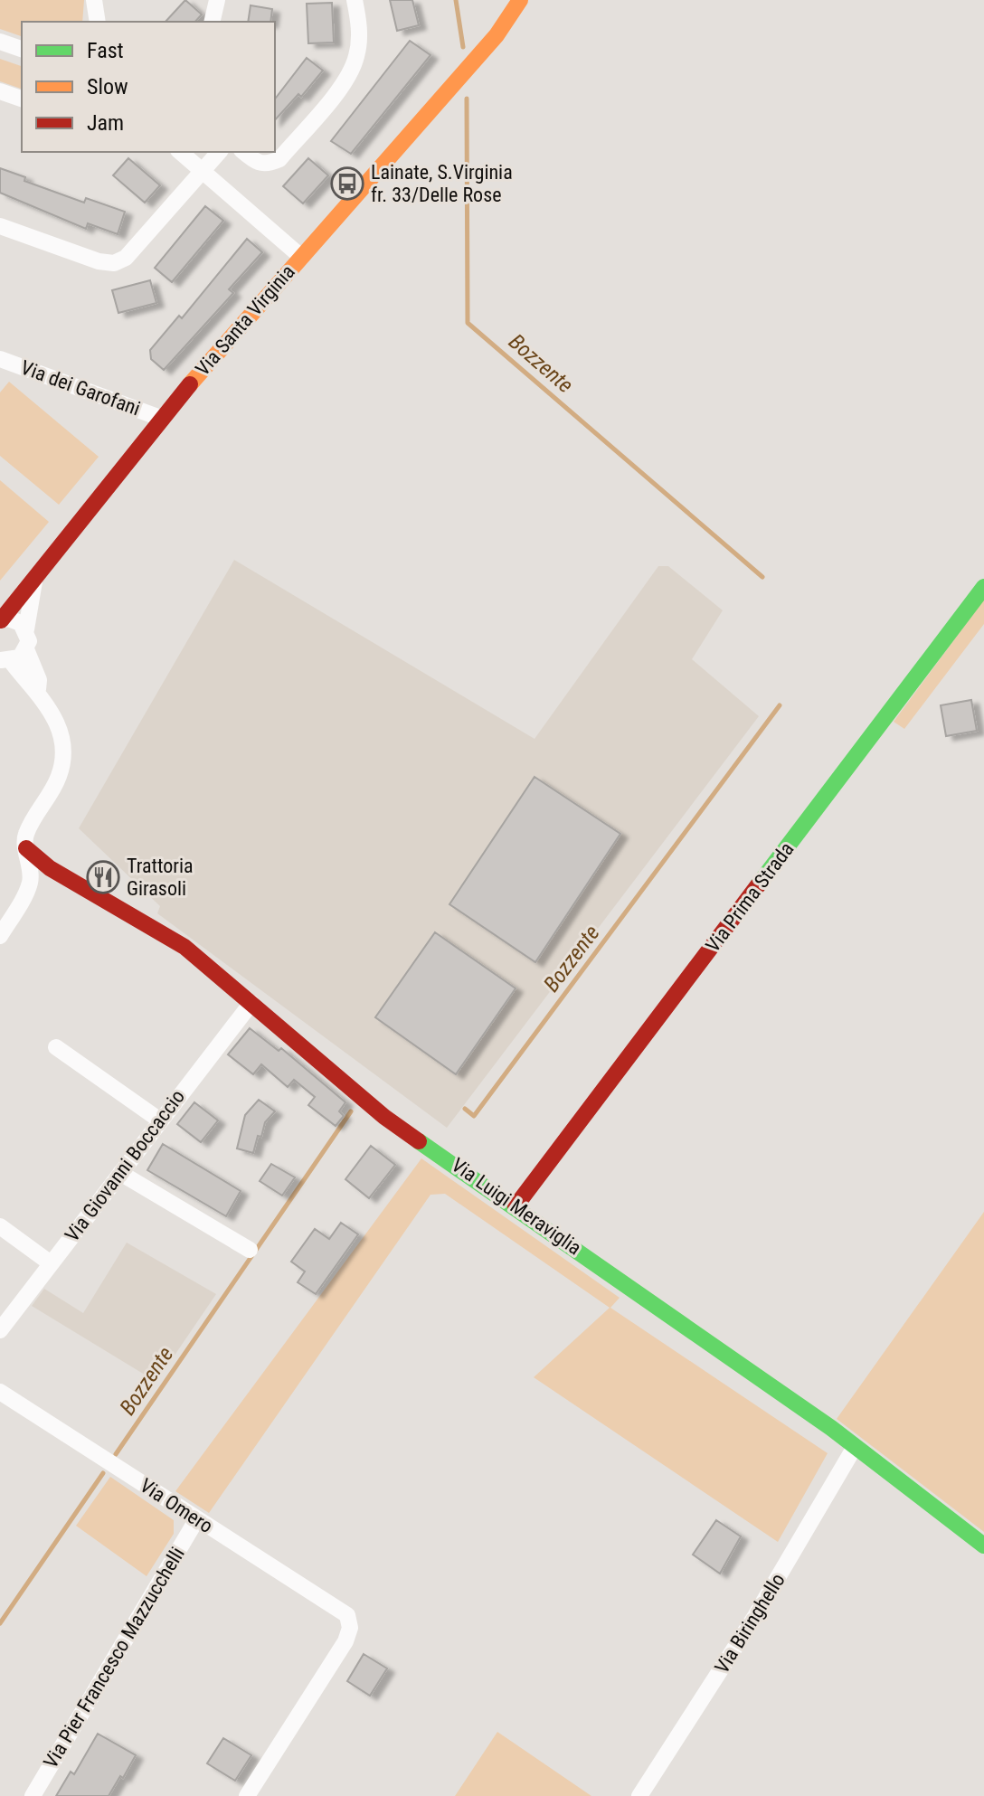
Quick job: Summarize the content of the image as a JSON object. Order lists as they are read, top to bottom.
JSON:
{
  "streets": {
    "street": [
      "Via Santa Virginia",
      "Via dei Garofani",
      "Via Prima Strada",
      "Via Giovanni Boccaccio",
      "Via Luigi Meraviglia",
      "Via Omero",
      "Via Biringhello",
      "Via Pier Francesco Mazzucchelli"
    ]
  },
  "crossings": [
    ["Via Santa Virginia", "Via dei Garofani"],
    ["Via Prima Strada", "Via Luigi Meraviglia"],
    ["Via Giovanni Boccaccio", "Via Luigi Meraviglia"],
    ["Via Luigi Meraviglia", "Via Biringhello"],
    ["Via Omero", "Via Pier Francesco Mazzucchelli"]
  ],
  "water": ["Bozzente"],
  "places": {
    "bus stop": ["Lainate, S.Virginia fr. 33/Delle Rose"],
    "restaurant": ["Trattoria Girasoli"]
  },
  "legend": ["Fast", "Slow", "Jam"]
}
